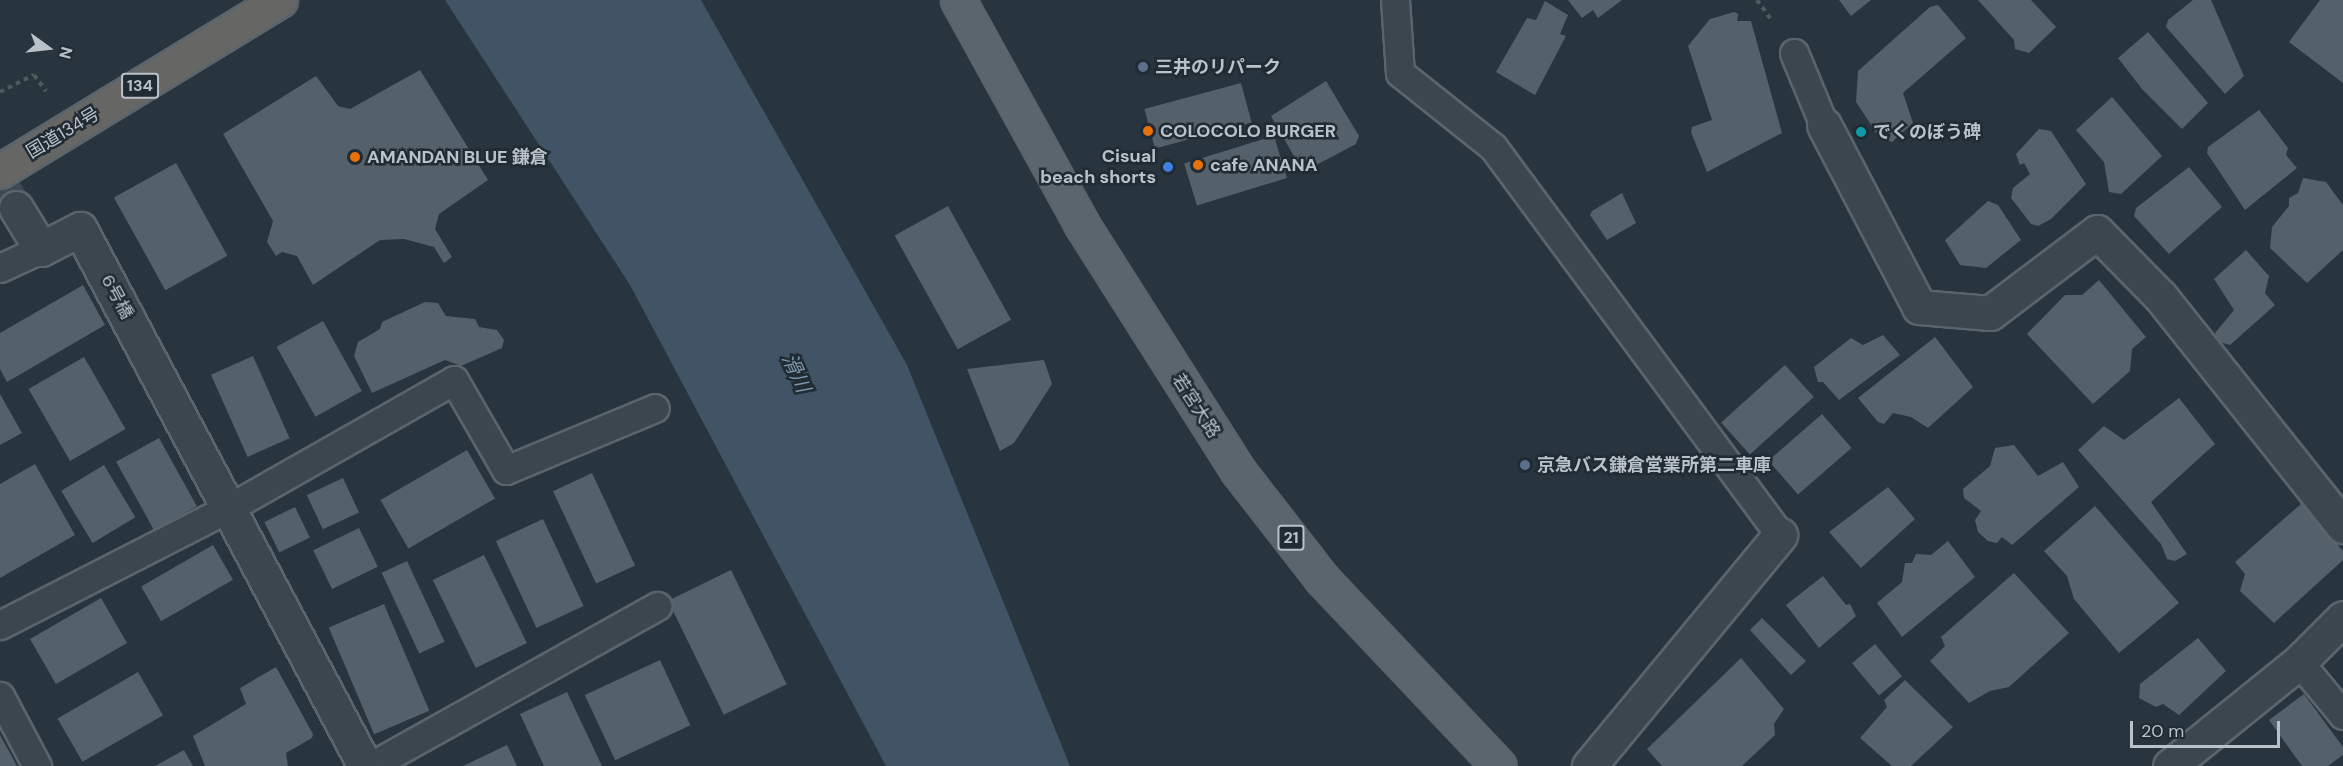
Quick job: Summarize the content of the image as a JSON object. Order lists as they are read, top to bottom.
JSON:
{
  "streets": {
    "highway": ["134", "国道134号"],
    "main road": ["若宮大路", "21"],
    "street": ["6号橋"]
  },
  "water": ["滑川"],
  "places": [
    "三井のリパーク",
    "COLOCOLO BURGER",
    "でくのぼう碑",
    "AMANDAN BLUE 鎌倉",
    "cafe ANANA",
    "Cisual beach shorts",
    "京急バス鎌倉営業所第二車庫"
  ],
  "scale_bar": "20 m",
  "north": "right"
}
